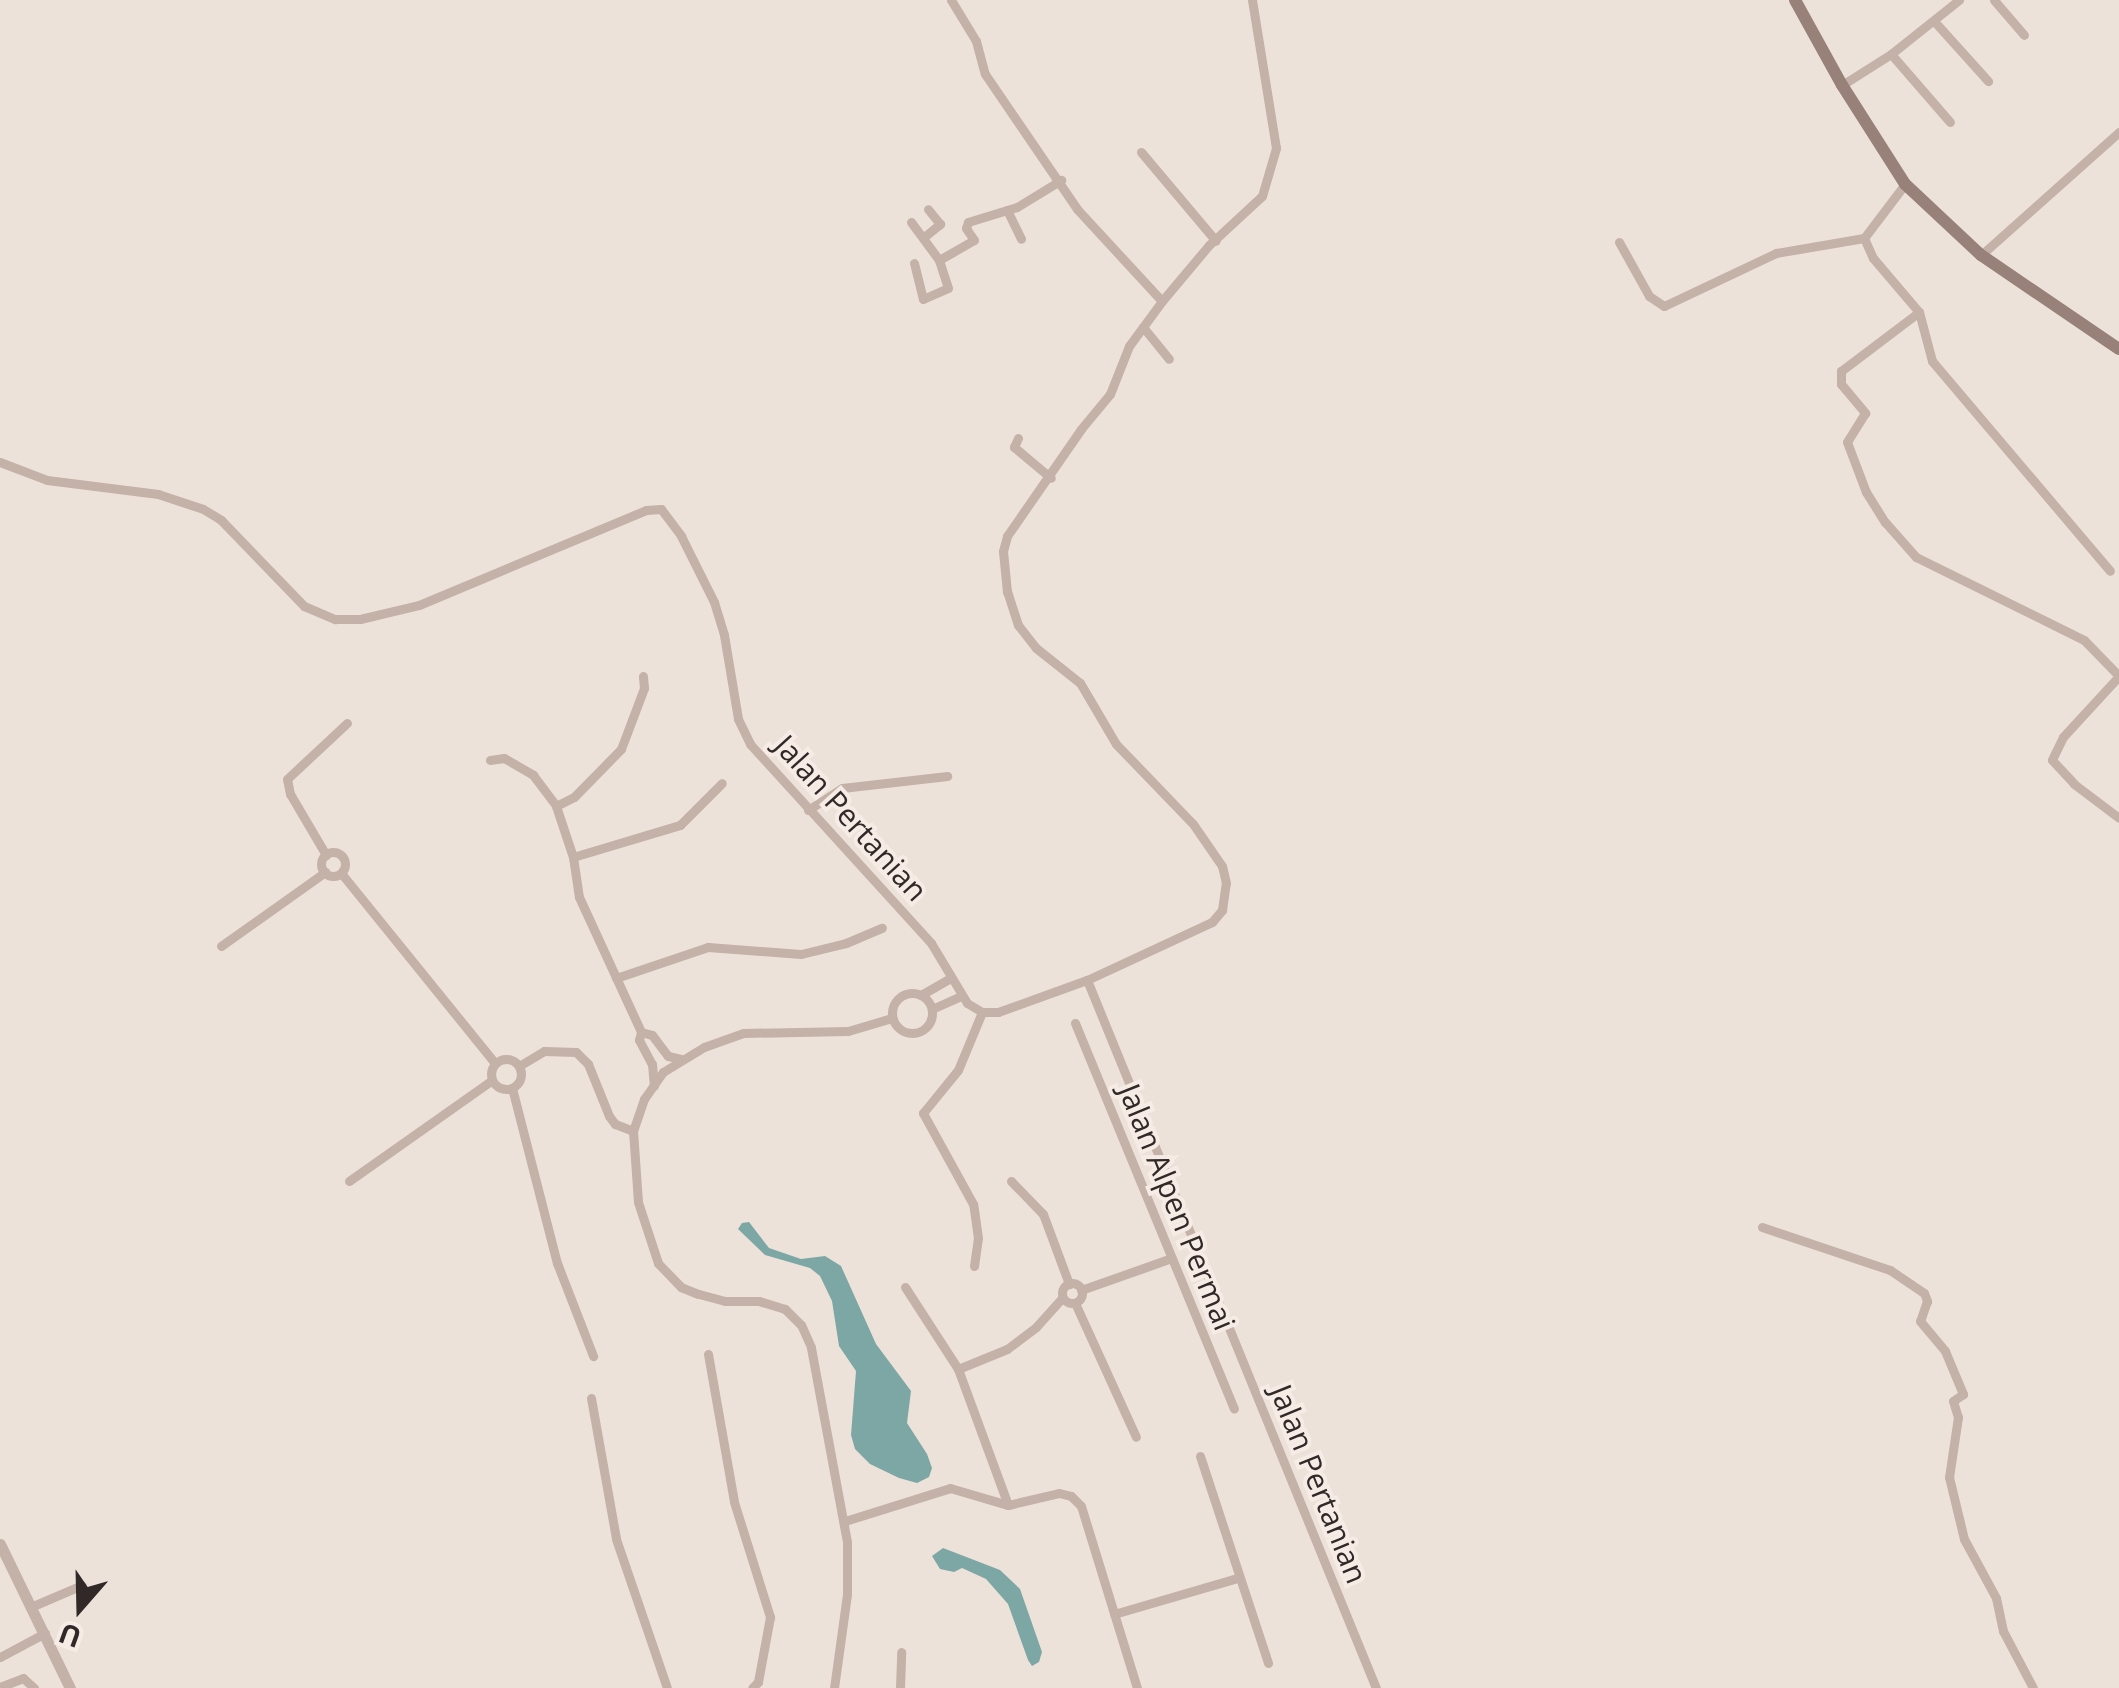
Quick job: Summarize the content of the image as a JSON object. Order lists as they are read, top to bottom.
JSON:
{
  "streets": {
    "street": ["Jalan Pertanian", "Jalan Alpen Permai"]
  },
  "north": "bottom"
}
